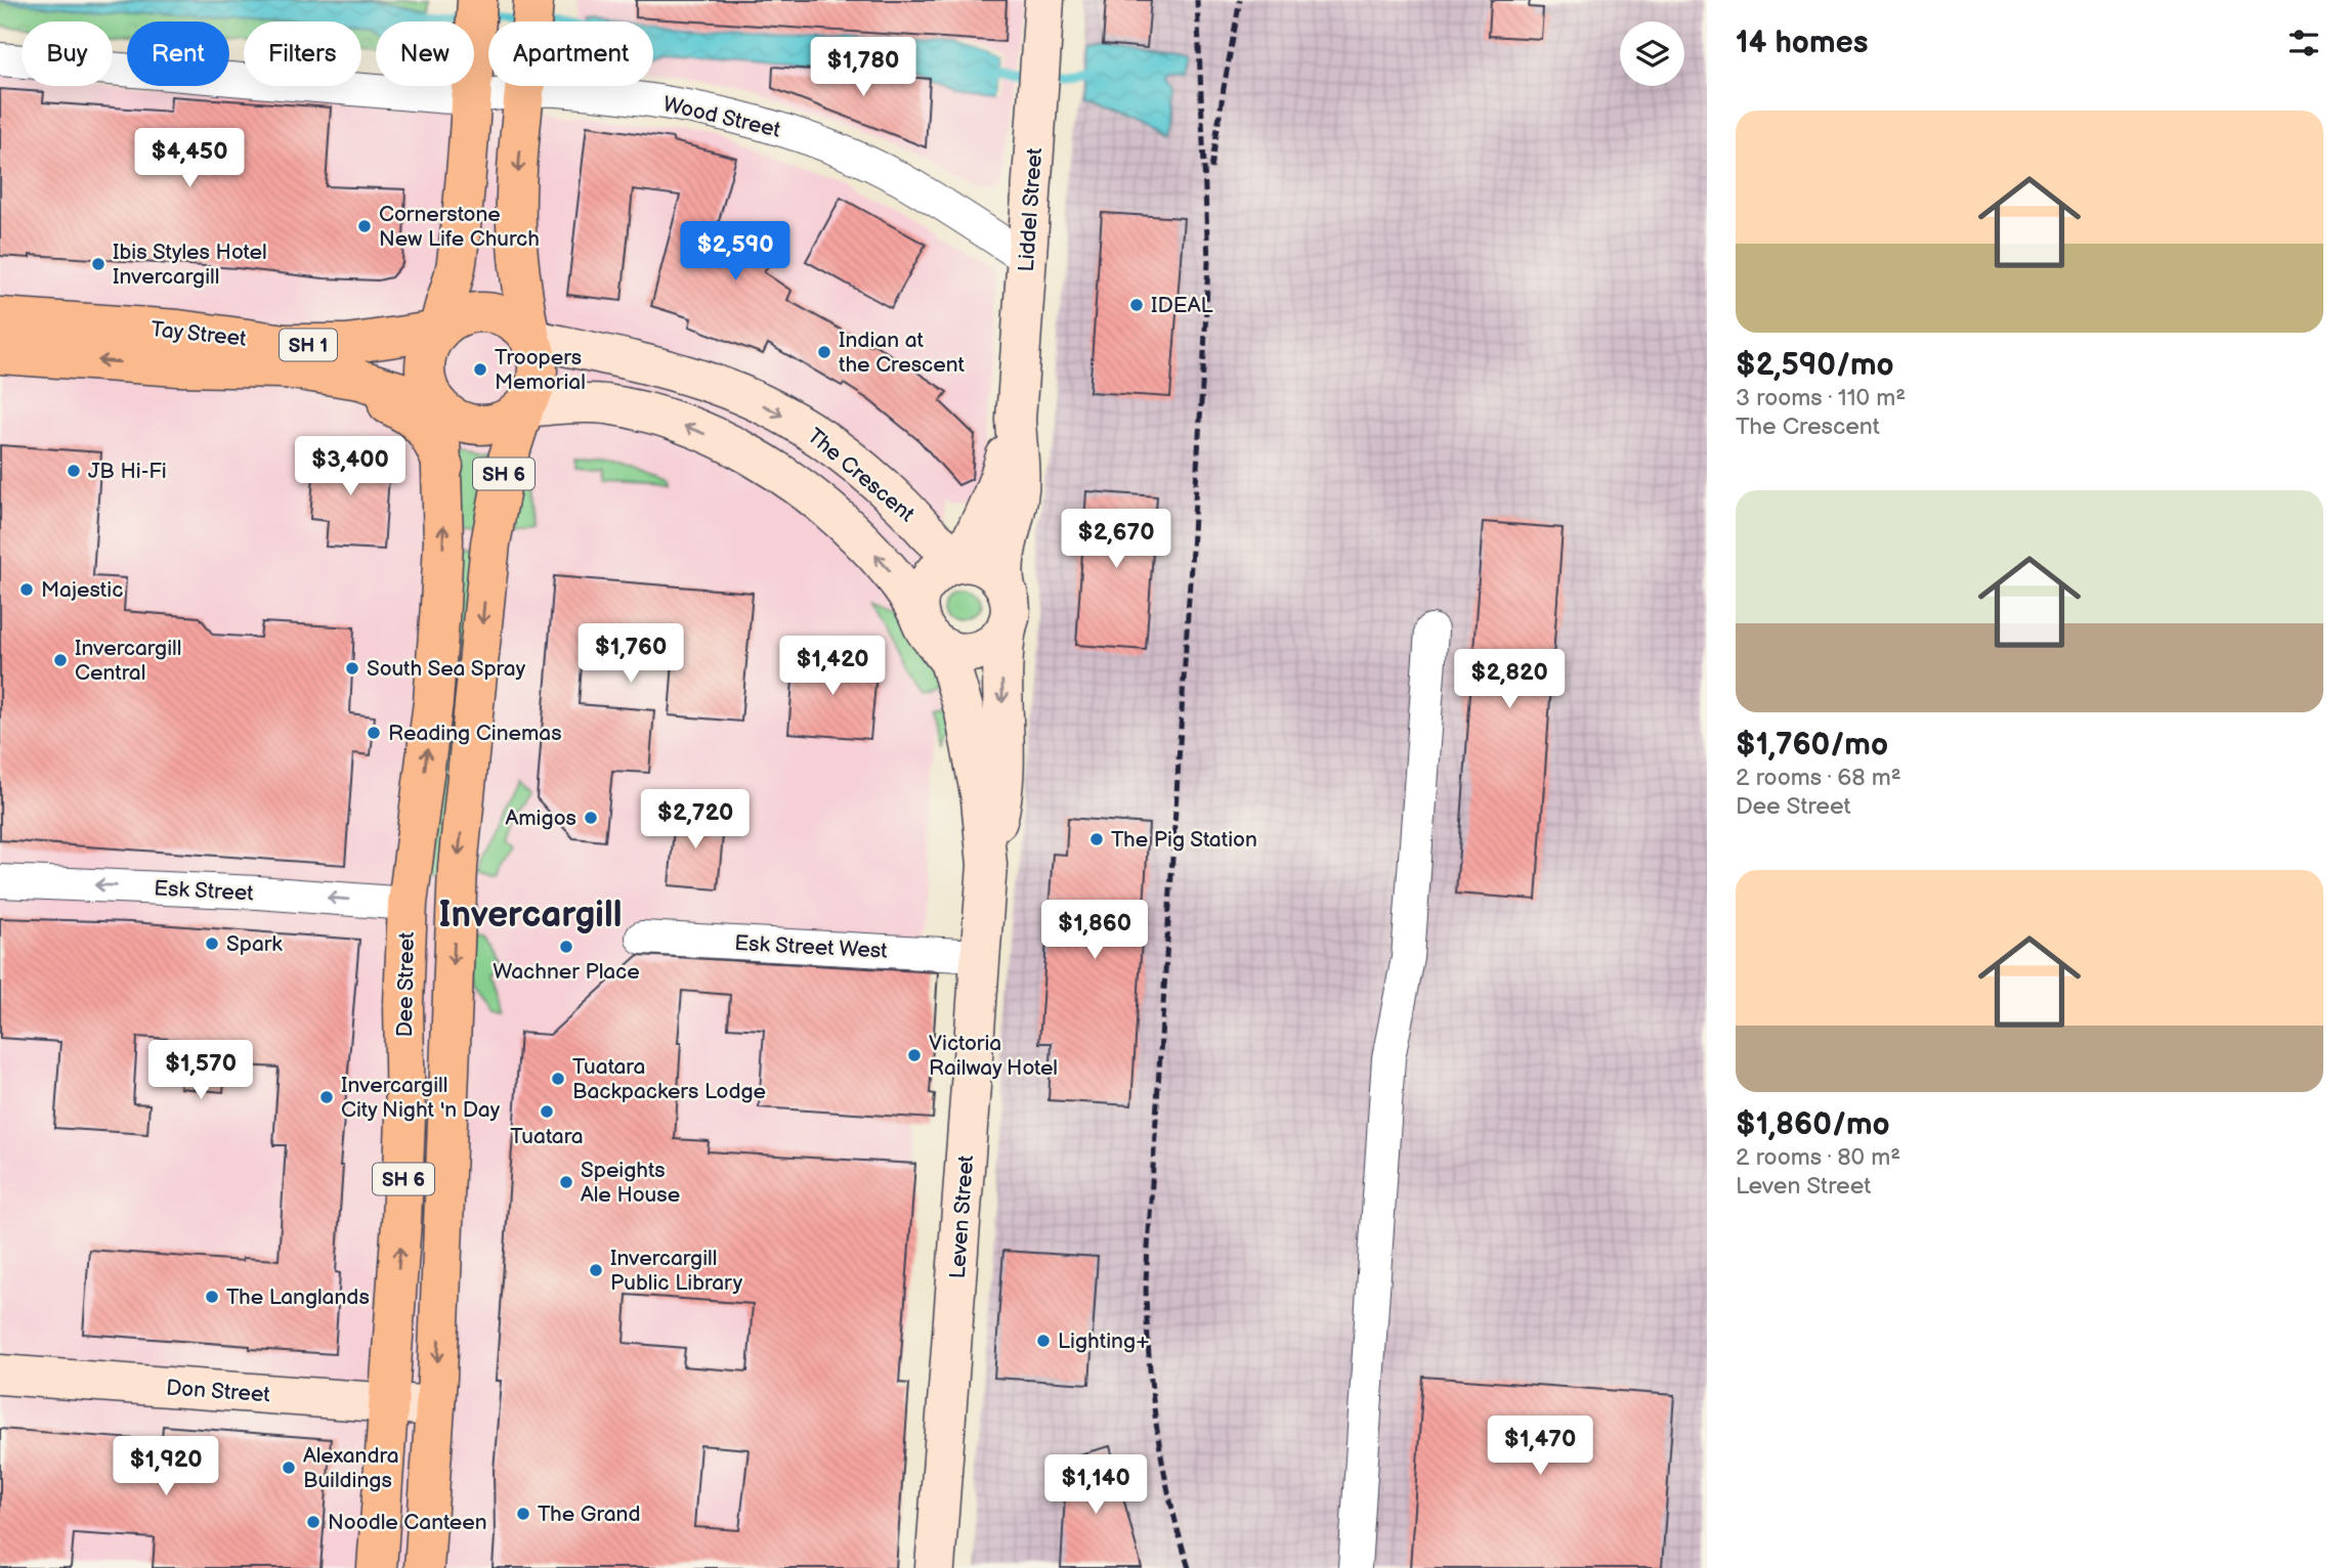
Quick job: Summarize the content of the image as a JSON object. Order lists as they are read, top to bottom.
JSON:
{
  "streets": {
    "main road": [
      "Tay Street",
      "SH 1",
      "SH 6",
      "Dee Street"
    ],
    "street": [
      "Wood Street",
      "Liddel Street",
      "The Crescent",
      "Esk Street",
      "Esk Street West",
      "Leven Street",
      "Don Street"
    ]
  },
  "crossings": [
    ["Wood Street", "Liddel Street"],
    ["Liddel Street", "The Crescent"],
    ["Liddel Street", "Leven Street"],
    ["Tay Street", "SH 1"],
    ["Tay Street", "SH 6"],
    ["Tay Street", "The Crescent"],
    ["Tay Street", "Dee Street"],
    ["SH 1", "SH 6"],
    ["SH 1", "The Crescent"],
    ["SH 1", "Dee Street"],
    ["SH 6", "The Crescent"],
    ["SH 6", "Dee Street"],
    ["SH 6", "Don Street"],
    ["The Crescent", "Dee Street"],
    ["The Crescent", "Leven Street"],
    ["Esk Street", "Dee Street"],
    ["Esk Street West", "Leven Street"],
    ["Dee Street", "Don Street"]
  ],
  "one_way": ["Esk Street"],
  "districts": ["Invercargill"],
  "places": [
    "Cornerstone New Life Church",
    "Ibis Styles Hotel Invercargill",
    "IDEAL",
    "Indian at the Crescent",
    "Troopers Memorial",
    "JB Hi-Fi",
    "Majestic",
    "Invercargill Central",
    "South Sea Spray",
    "Reading Cinemas",
    "Amigos",
    "The Pig Station",
    "Spark",
    "Wachner Place",
    "Victoria Railway Hotel",
    "Tuatara Backpackers Lodge",
    "Invercargill City Night 'n Day",
    "Tuatara",
    "Speights Ale House",
    "Invercargill Public Library",
    "The Langlands",
    "Lighting+",
    "Alexandra Buildings",
    "The Grand",
    "Noodle Canteen"
  ],
  "page": {
    "heading": "14 homes",
    "chip": [
      "Buy",
      "Rent",
      "Filters",
      "New",
      "Apartment"
    ],
    "price": [
      "$1,780",
      "$4,450",
      "$2,590",
      "$3,400",
      "$2,670",
      "$1,760",
      "$1,420",
      "$2,820",
      "$2,720",
      "$1,860",
      "$1,570",
      "$1,470",
      "$1,920",
      "$1,140"
    ],
    "list": [
      {
        "name": "$2,590/mo",
        "note": "3 rooms · 110 m² · The Crescent"
      },
      {
        "name": "$1,760/mo",
        "note": "2 rooms · 68 m² · Dee Street"
      },
      {
        "name": "$1,860/mo",
        "note": "2 rooms · 80 m² · Leven Street"
      }
    ]
  }
}
